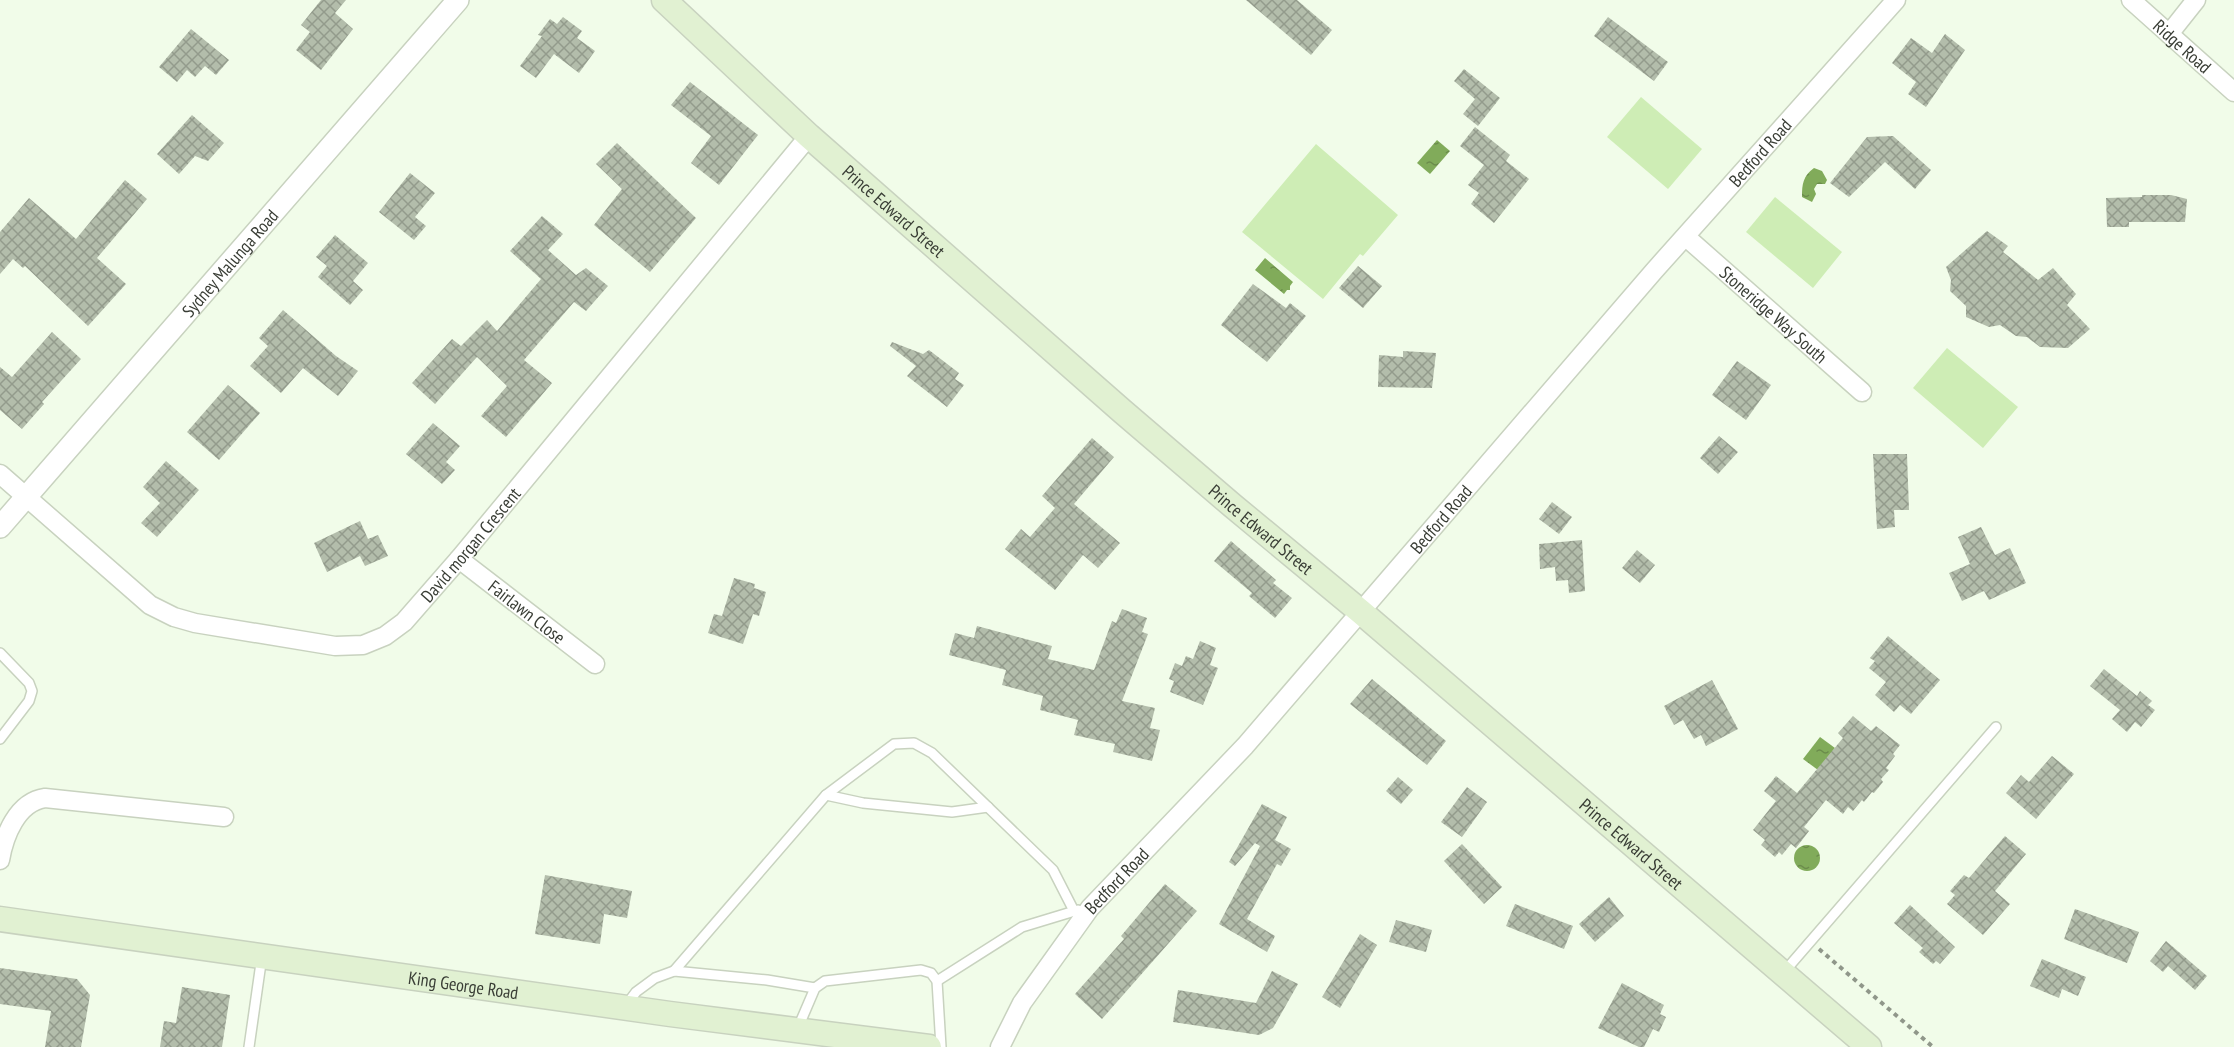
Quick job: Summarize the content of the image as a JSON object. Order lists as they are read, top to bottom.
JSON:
{
  "streets": {
    "main road": ["Prince Edward Street", "King George Road"],
    "street": [
      "Ridge Road",
      "Bedford Road",
      "Sydney Malunga Road",
      "Stoneridge Way South",
      "David morgan Crescent",
      "Fairlawn Close"
    ]
  },
  "crossings": [
    ["Bedford Road", "Prince Edward Street"],
    ["Bedford Road", "Stoneridge Way South"],
    ["Prince Edward Street", "David morgan Crescent"],
    ["Sydney Malunga Road", "David morgan Crescent"],
    ["David morgan Crescent", "Fairlawn Close"]
  ]
}
